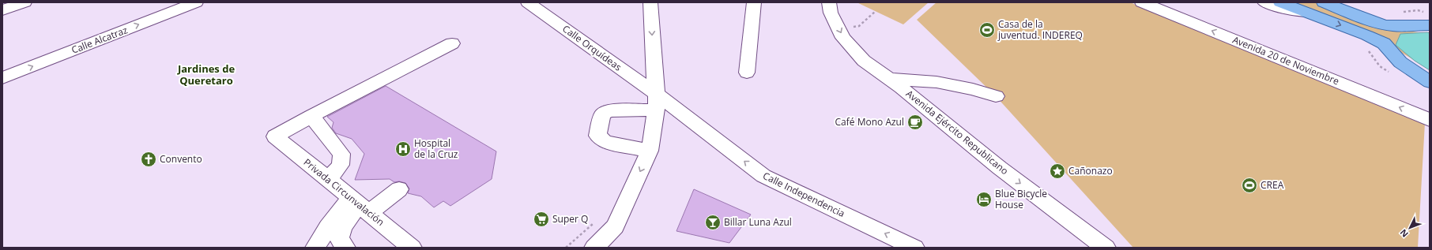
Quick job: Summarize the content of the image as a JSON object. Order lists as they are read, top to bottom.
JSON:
{
  "streets": {
    "street": [
      "Calle Alcatraz",
      "Calle Orquídeas",
      "Avenida 20 de Noviembre",
      "Avenida Ejército Republicano",
      "Privada Circunvalación",
      "Calle Independencia"
    ]
  },
  "crossings": [
    ["Calle Orquídeas", "Calle Independencia"]
  ],
  "one_way": [
    "Calle Alcatraz",
    "Avenida 20 de Noviembre",
    "Avenida Ejército Republicano",
    "Calle Independencia"
  ],
  "districts": ["Jardines de Queretaro"],
  "places": {
    "sports": ["Casa de la juventud. INDEREQ", "CREA"],
    "cafe": ["Café Mono Azul"],
    "hospital": ["Hospital de la Cruz"],
    "church": ["Convento"],
    "place": ["Cañonazo"],
    "hotel": ["Blue Bicycle House"],
    "supermarket": ["Super Q"],
    "bar": ["Billar Luna Azul"]
  },
  "north": "bottom left"
}
